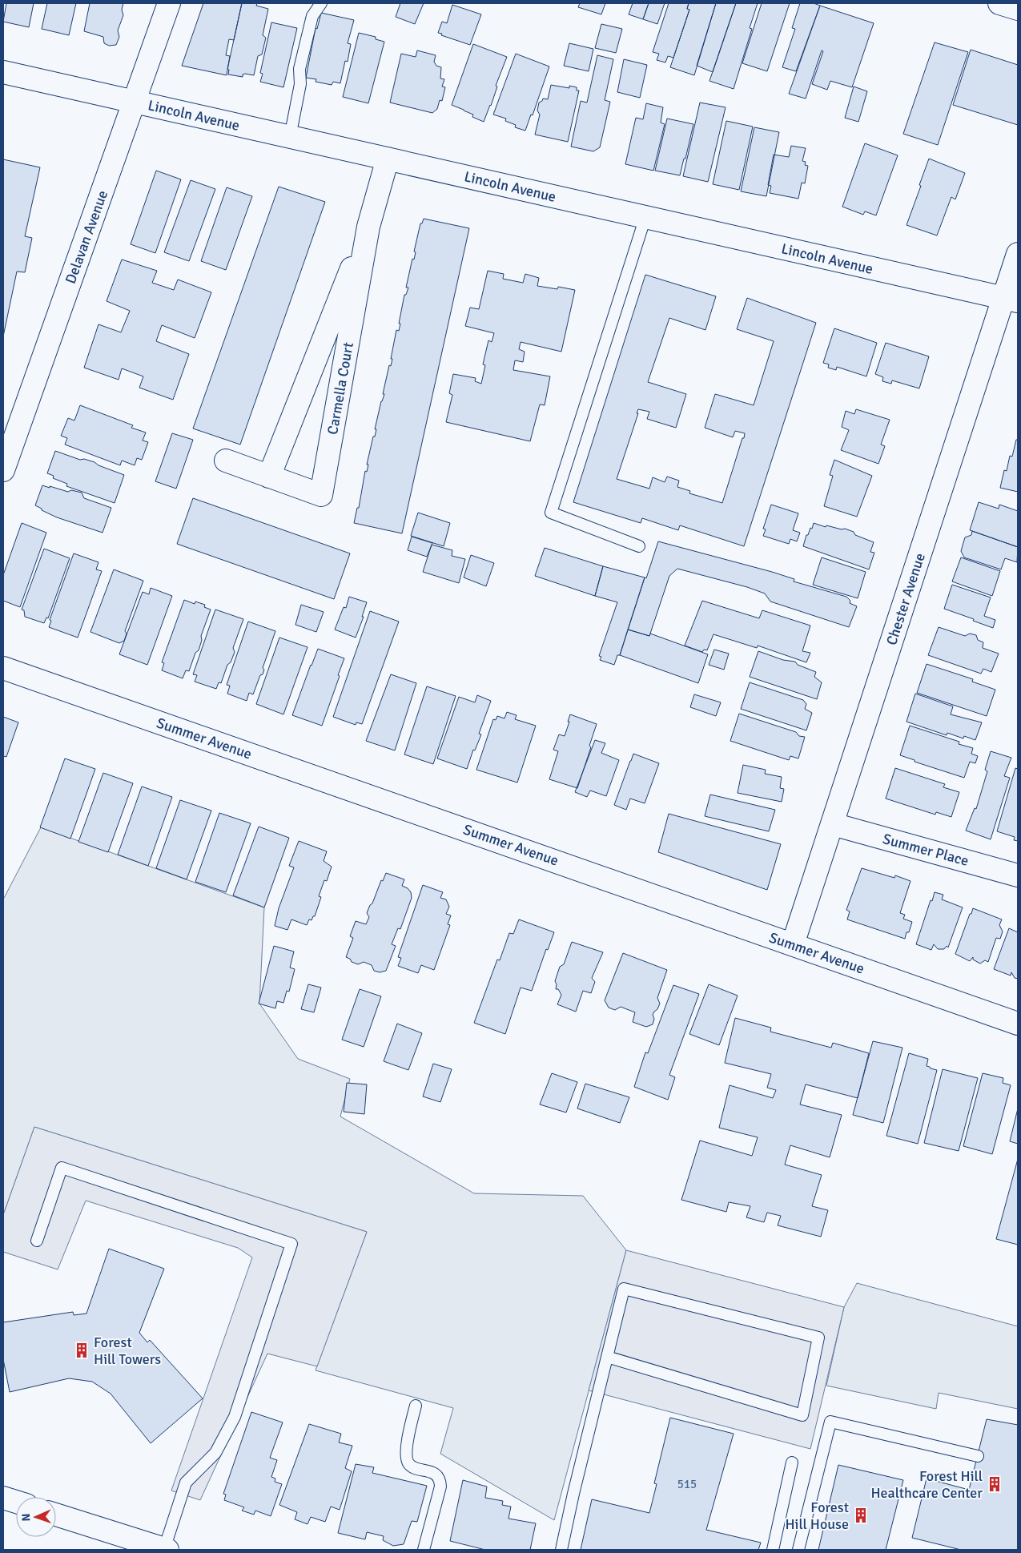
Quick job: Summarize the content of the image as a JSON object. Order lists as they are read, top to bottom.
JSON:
{
  "streets": {
    "street": [
      "Lincoln Avenue",
      "Delavan Avenue",
      "Carmella Court",
      "Chester Avenue",
      "Summer Avenue",
      "Summer Place"
    ]
  },
  "crossings": [
    ["Lincoln Avenue", "Delavan Avenue"],
    ["Lincoln Avenue", "Carmella Court"],
    ["Lincoln Avenue", "Chester Avenue"],
    ["Chester Avenue", "Summer Avenue"],
    ["Chester Avenue", "Summer Place"]
  ],
  "places": {
    "building": ["Forest Hill Towers", "Forest Hill Healthcare Center", "Forest Hill House"]
  },
  "house_numbers": ["515"],
  "north": "left"
}
